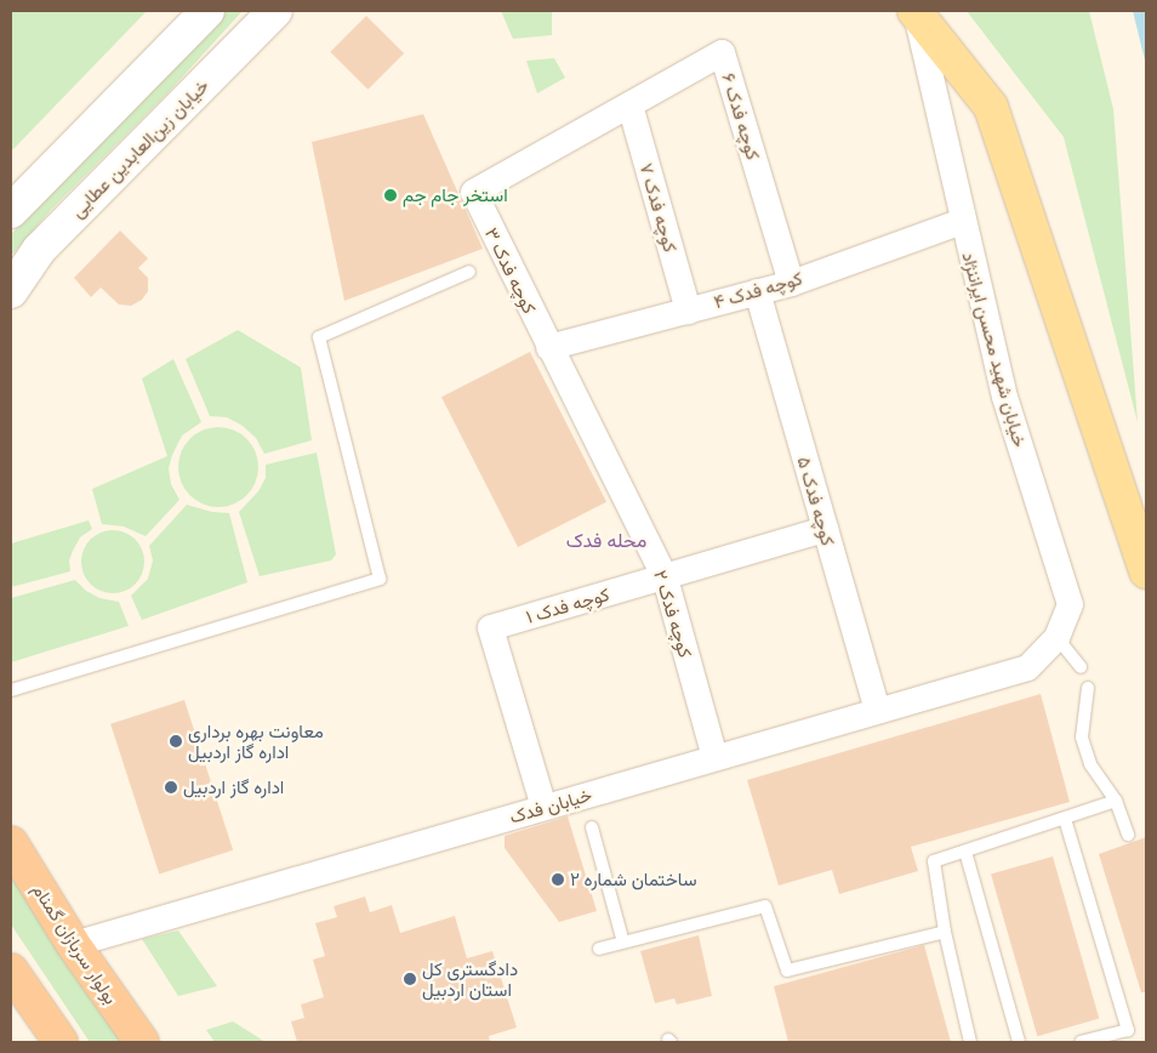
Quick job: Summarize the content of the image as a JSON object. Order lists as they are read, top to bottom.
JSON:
{
  "streets": {
    "highway": ["بولوار سربازان گمنام"],
    "main road": ["خیابان زین‌العابدین عطایی", "خیابان شهید محسن ایراننژاد"],
    "street": [
      "کوچه فدک ۶",
      "کوچه فدک ۷",
      "کوچه فدک ۳",
      "کوچه فدک ۴",
      "کوچه فدک ۵",
      "کوچه فدک ۱",
      "کوچه فدک ۲",
      "خیابان فدک"
    ]
  },
  "crossings": [
    ["کوچه فدک ۶", "کوچه فدک ۷"],
    ["کوچه فدک ۶", "کوچه فدک ۳"],
    ["کوچه فدک ۶", "کوچه فدک ۴"],
    ["کوچه فدک ۷", "کوچه فدک ۳"],
    ["کوچه فدک ۷", "کوچه فدک ۴"],
    ["کوچه فدک ۳", "کوچه فدک ۴"],
    ["کوچه فدک ۳", "کوچه فدک ۲"],
    ["کوچه فدک ۴", "خیابان شهید محسن ایراننژاد"],
    ["کوچه فدک ۴", "کوچه فدک ۵"],
    ["کوچه فدک ۴", "کوچه فدک ۲"],
    ["خیابان شهید محسن ایراننژاد", "خیابان فدک"],
    ["کوچه فدک ۵", "کوچه فدک ۱"],
    ["کوچه فدک ۵", "خیابان فدک"],
    ["کوچه فدک ۱", "کوچه فدک ۲"],
    ["کوچه فدک ۱", "خیابان فدک"],
    ["کوچه فدک ۲", "خیابان فدک"],
    ["خیابان فدک", "بولوار سربازان گمنام"]
  ],
  "districts": ["محله فدک"],
  "places": [
    "استخر جام جم",
    "معاونت بهره برداری اداره گاز اردبیل",
    "اداره گاز اردبیل",
    "ساختمان شماره ۲",
    "دادگستری کل استان اردبیل"
  ]
}
